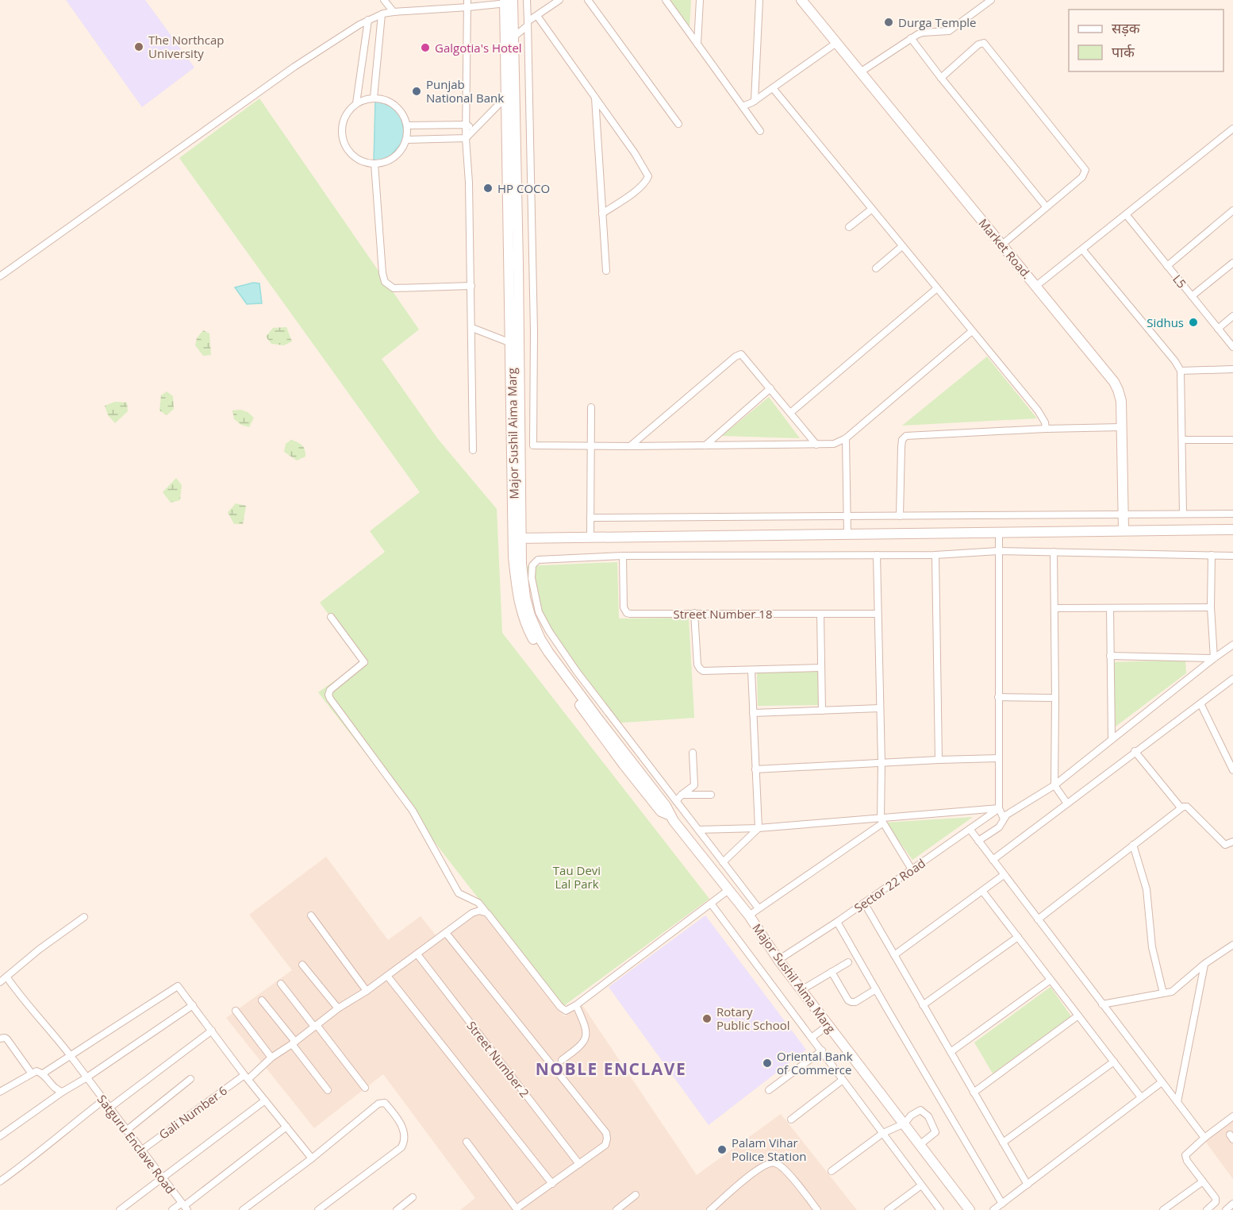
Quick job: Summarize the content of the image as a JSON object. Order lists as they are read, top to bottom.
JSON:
{
  "streets": {
    "street": [
      "Market Road.",
      "L5",
      "Major Sushil Aima Marg",
      "Street Number 18",
      "Sector 22 Road",
      "Street Number 2",
      "Gali Number 6",
      "Satguru Enclave Road"
    ]
  },
  "crossings": [
    ["Major Sushil Aima Marg", "Sector 22 Road"],
    ["Street Number 2", "Gali Number 6"],
    ["Gali Number 6", "Satguru Enclave Road"]
  ],
  "districts": ["NOBLE ENCLAVE"],
  "parks": ["Tau Devi Lal Park"],
  "places": [
    "Durga Temple",
    "The Northcap University",
    "Galgotia's Hotel",
    "Punjab National Bank",
    "HP COCO",
    "Sidhus",
    "Rotary Public School",
    "Oriental Bank of Commerce",
    "Palam Vihar Police Station"
  ],
  "legend": ["सड़क", "पार्क"]
}
